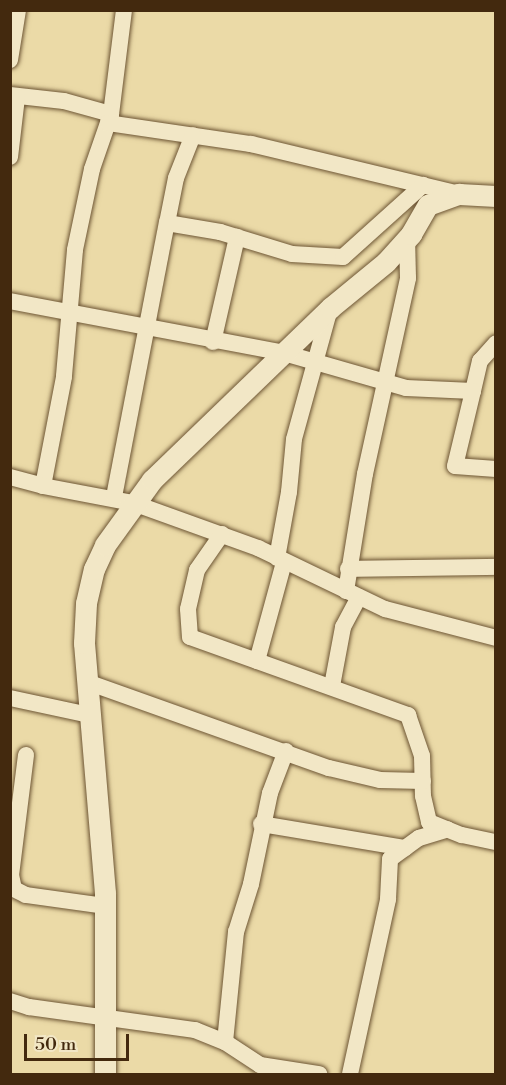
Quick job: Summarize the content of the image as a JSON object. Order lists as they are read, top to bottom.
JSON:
{
  "scale_bar": "50 m"
}
